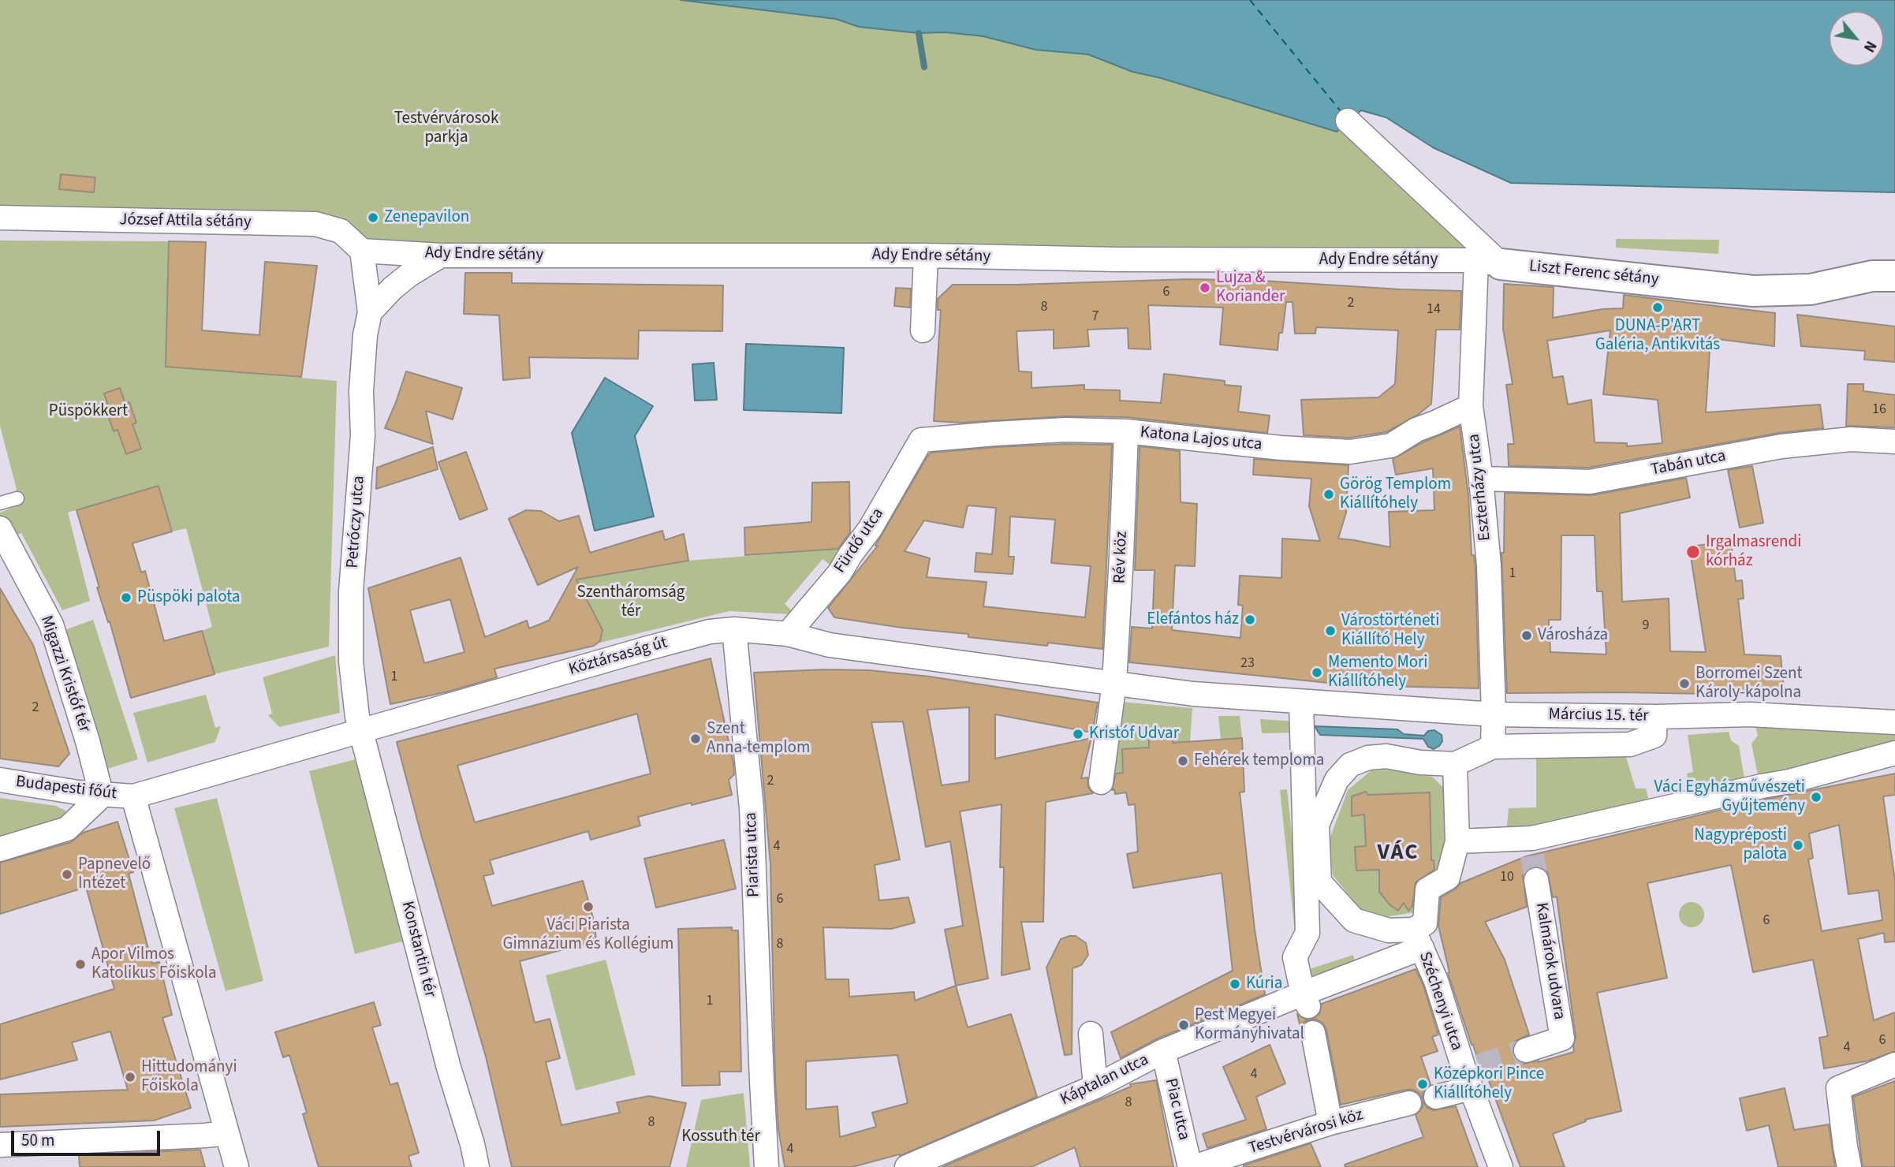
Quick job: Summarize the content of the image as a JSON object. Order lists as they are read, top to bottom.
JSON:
{
  "streets": {
    "street": [
      "József Attila sétány",
      "Ady Endre sétány",
      "Liszt Ferenc sétány",
      "Katona Lajos utca",
      "Tabán utca",
      "Eszterházy utca",
      "Petróczy utca",
      "Fürdő utca",
      "Rév köz",
      "Köztársaság út",
      "Migazzi Kristóf tér",
      "Március 15. tér",
      "Budapesti főút",
      "Piarista utca",
      "Konstantin tér",
      "Kalmárok udvara",
      "Széchenyi utca",
      "Káptalan utca",
      "Piac utca",
      "Testvérvárosi köz"
    ]
  },
  "crossings": [
    ["József Attila sétány", "Ady Endre sétány"],
    ["József Attila sétány", "Petróczy utca"],
    ["Ady Endre sétány", "Liszt Ferenc sétány"],
    ["Ady Endre sétány", "Eszterházy utca"],
    ["Ady Endre sétány", "Petróczy utca"],
    ["Liszt Ferenc sétány", "Eszterházy utca"],
    ["Katona Lajos utca", "Eszterházy utca"],
    ["Katona Lajos utca", "Fürdő utca"],
    ["Katona Lajos utca", "Rév köz"],
    ["Tabán utca", "Eszterházy utca"],
    ["Eszterházy utca", "Március 15. tér"],
    ["Petróczy utca", "Köztársaság út"],
    ["Petróczy utca", "Konstantin tér"],
    ["Fürdő utca", "Köztársaság út"],
    ["Rév köz", "Köztársaság út"],
    ["Rév köz", "Március 15. tér"],
    ["Köztársaság út", "Március 15. tér"],
    ["Köztársaság út", "Budapesti főút"],
    ["Köztársaság út", "Piarista utca"],
    ["Köztársaság út", "Konstantin tér"],
    ["Migazzi Kristóf tér", "Budapesti főút"],
    ["Káptalan utca", "Piac utca"],
    ["Piac utca", "Testvérvárosi köz"]
  ],
  "districts": ["VÁC"],
  "parks": [
    "Testvérvárosok parkja",
    "Püspökkert",
    "Szentháromság tér",
    "Kossuth tér"
  ],
  "places": [
    "Zenepavilon",
    "Lujza & Koriander",
    "DUNA-P'ART Galéria, Antikvitás",
    "Görög Templom Kiállítóhely",
    "Irgalmasrendi kórház",
    "Püspöki palota",
    "Elefántos ház",
    "Várostörténeti Kiállító Hely",
    "Városháza",
    "Memento Mori Kiállítóhely",
    "Borromei Szent Károly-kápolna",
    "Kristóf Udvar",
    "Szent Anna-templom",
    "Fehérek temploma",
    "Váci Egyházművészeti Gyűjtemény",
    "Nagypréposti palota",
    "Papnevelő Intézet",
    "Váci Piarista Gimnázium és Kollégium",
    "Apor Vilmos Katolikus Főiskola",
    "Kúria",
    "Pest Megyei Kormányhivatal",
    "Hittudományi Főiskola",
    "Középkori Pince Kiállítóhely"
  ],
  "house_numbers": [
    "6",
    "2",
    "8",
    "14",
    "7",
    "16",
    "1",
    "9",
    "23",
    "1",
    "2",
    "2",
    "4",
    "10",
    "6",
    "6",
    "8",
    "1",
    "6",
    "4",
    "4",
    "8",
    "8",
    "4"
  ],
  "scale_bar": "50 m",
  "north": "bottom right"
}
